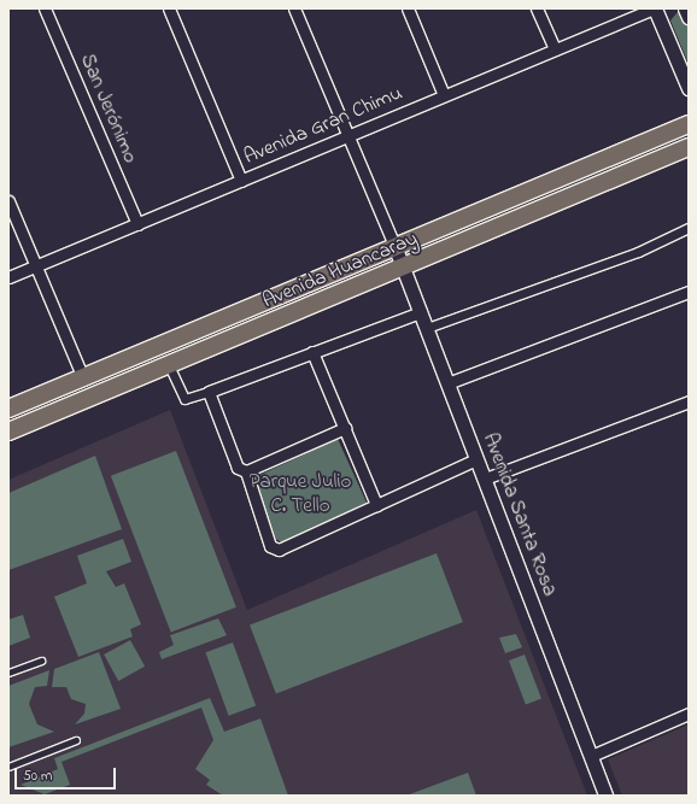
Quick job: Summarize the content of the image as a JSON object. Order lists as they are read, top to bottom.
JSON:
{
  "streets": {
    "main road": ["Avenida Huancaray"],
    "street": ["San Jerónimo", "Avenida Gran Chimu", "Avenida Santa Rosa"]
  },
  "crossings": [
    ["San Jerónimo", "Avenida Gran Chimu"],
    ["Avenida Huancaray", "Avenida Santa Rosa"]
  ],
  "parks": ["Parque Julio C. Tello"],
  "scale_bar": "50 m"
}
